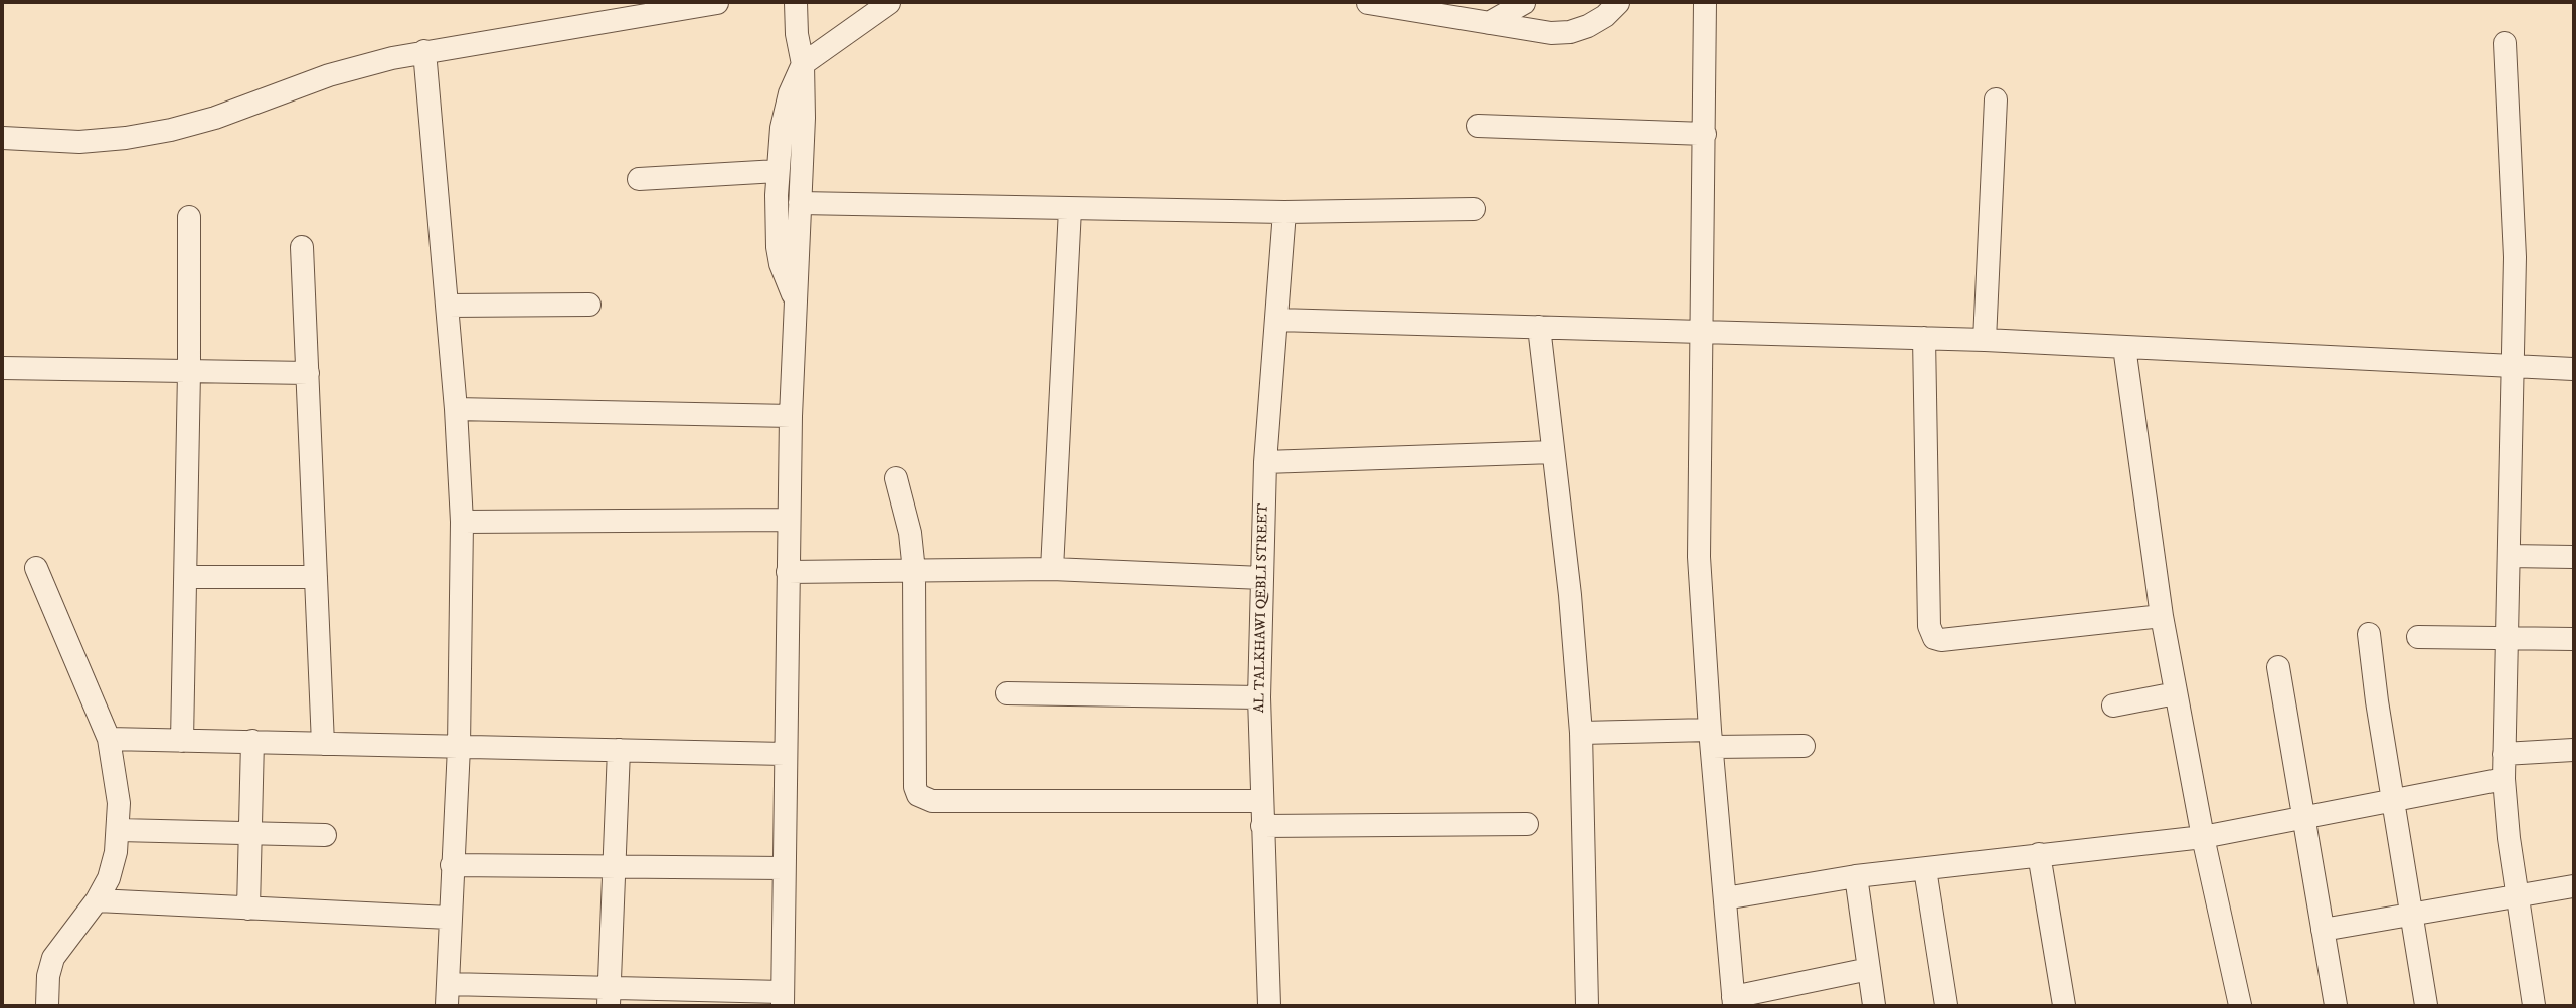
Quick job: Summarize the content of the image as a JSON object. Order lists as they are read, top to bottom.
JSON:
{
  "streets": {
    "street": ["AL TALKHAWI QEBLI STREET"]
  }
}
